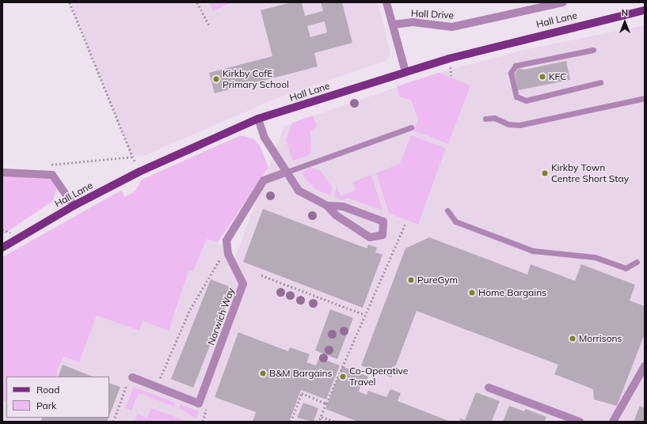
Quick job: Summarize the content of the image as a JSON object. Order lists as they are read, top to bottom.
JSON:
{
  "streets": {
    "main road": ["Hall Lane"],
    "street": ["Hall Drive", "Norwich Way"]
  },
  "places": [
    "KFC",
    "Kirkby CofE Primary School",
    "Kirkby Town Centre Short Stay",
    "PureGym",
    "Home Bargains",
    "Morrisons",
    "B&M Bargains",
    "Co-Operative Travel"
  ],
  "legend": ["Road", "Park"],
  "north": "top"
}
